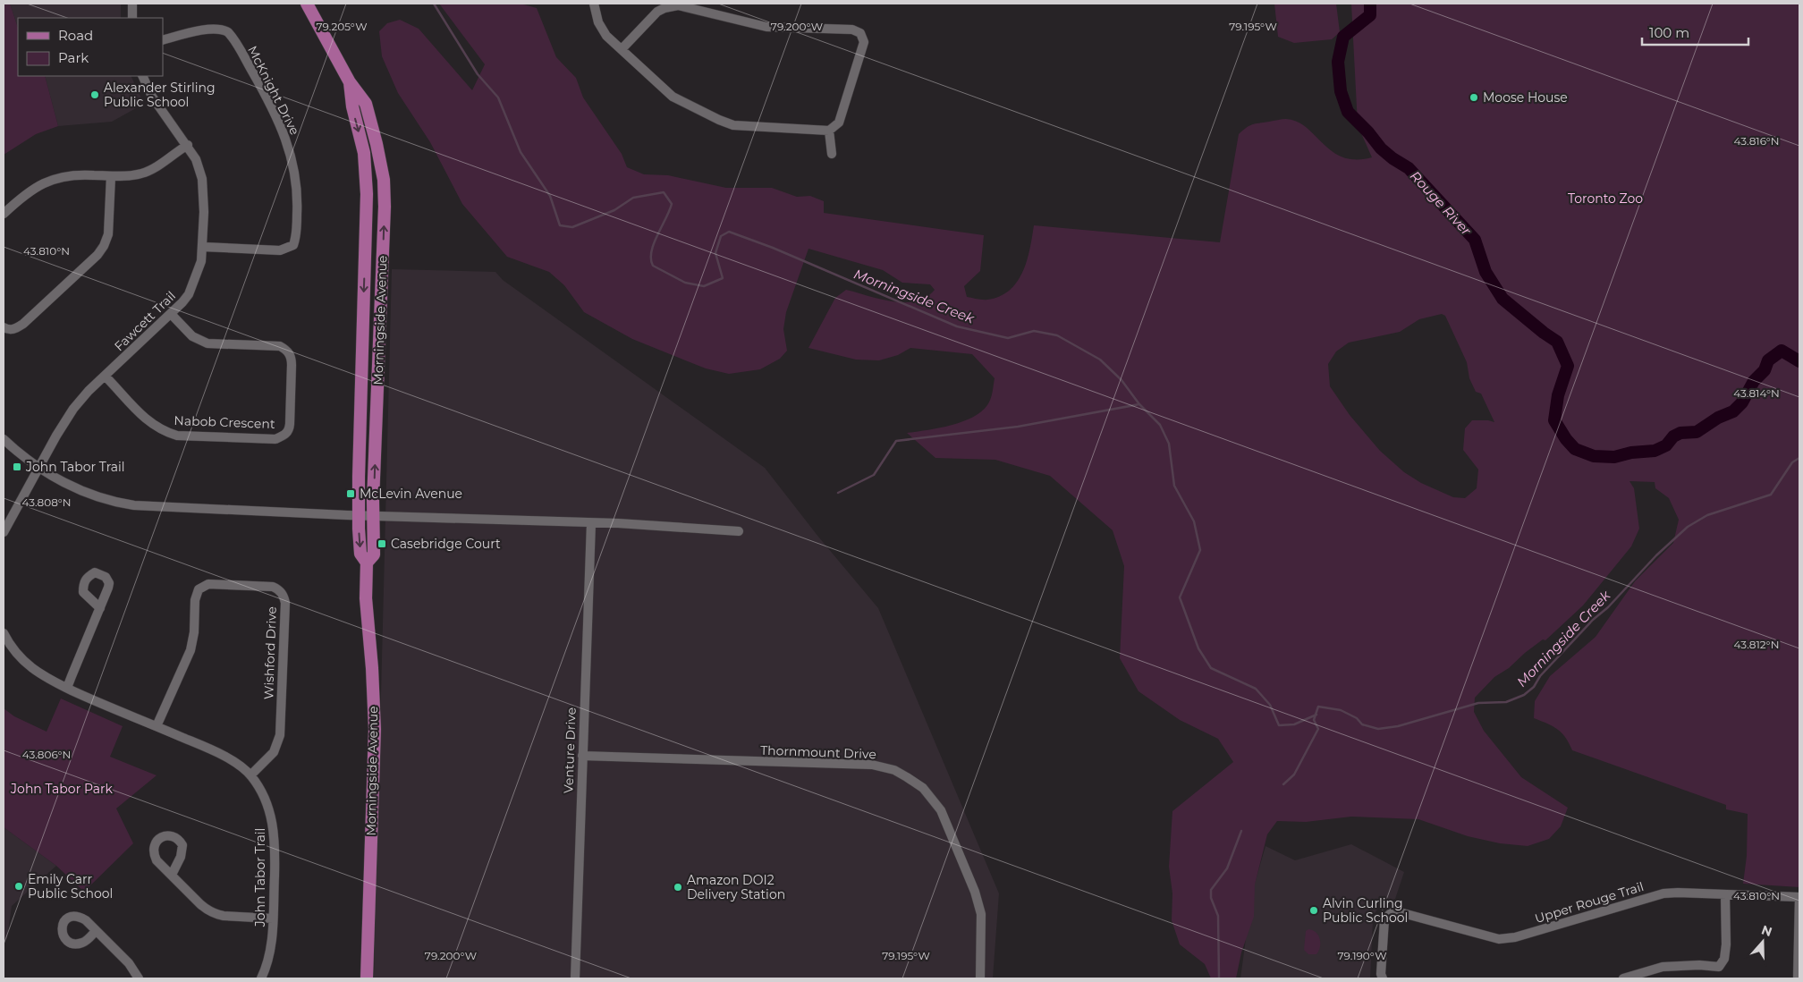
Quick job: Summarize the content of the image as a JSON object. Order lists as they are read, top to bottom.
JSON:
{
  "streets": {
    "main road": ["Morningside Avenue"],
    "street": [
      "McKnight Drive",
      "Fawcett Trail",
      "Nabob Crescent",
      "Wishford Drive",
      "Venture Drive",
      "Thornmount Drive",
      "John Tabor Trail",
      "Upper Rouge Trail"
    ]
  },
  "crossings": [
    ["McKnight Drive", "Fawcett Trail"],
    ["Fawcett Trail", "Nabob Crescent"],
    ["Wishford Drive", "John Tabor Trail"],
    ["Venture Drive", "Thornmount Drive"]
  ],
  "water": ["Rouge River", "Morningside Creek"],
  "parks": ["Toronto Zoo", "John Tabor Park"],
  "places": {
    "other": [
      "Alexander Stirling Public School",
      "Moose House",
      "Emily Carr Public School",
      "Amazon DOI2 Delivery Station",
      "Alvin Curling Public School"
    ],
    "transit": ["John Tabor Trail", "McLevin Avenue", "Casebridge Court"]
  },
  "legend": ["Road", "Park"],
  "scale_bar": "100 m",
  "north": "top",
  "coordinates": [
    "79.200°W",
    "79.205°W",
    "79.195°W",
    "43.816°N",
    "43.810°N",
    "43.814°N",
    "43.808°N",
    "43.812°N",
    "43.806°N",
    "79.190°W"
  ]
}
